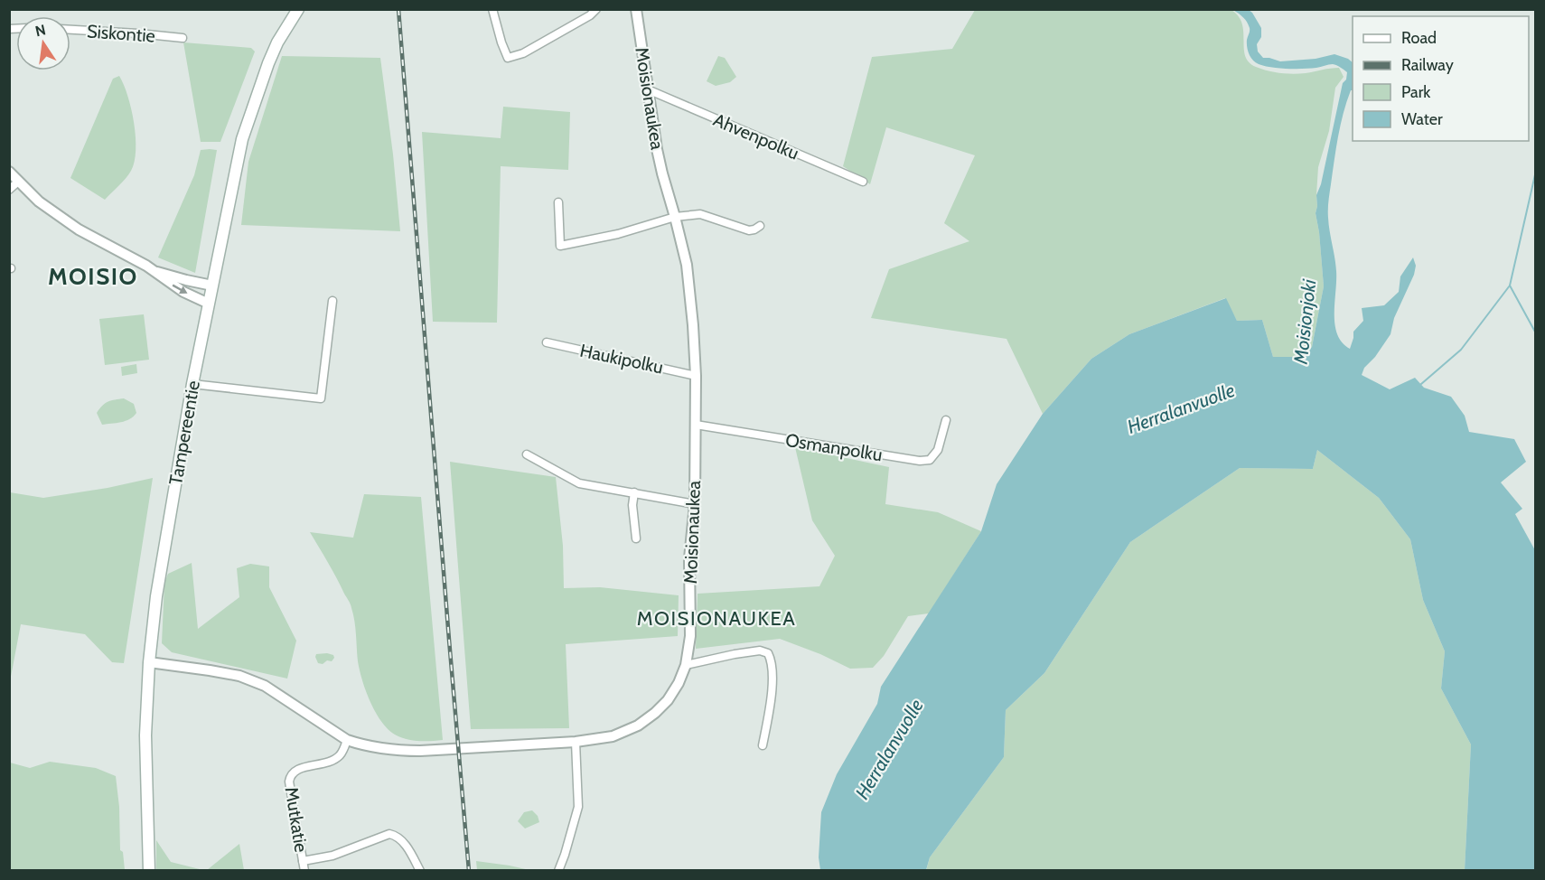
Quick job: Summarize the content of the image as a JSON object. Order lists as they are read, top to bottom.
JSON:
{
  "streets": {
    "main road": ["Tampereentie"],
    "street": [
      "Siskontie",
      "Moisionaukea",
      "Ahvenpolku",
      "Haukipolku",
      "Osmanpolku",
      "Mutkatie"
    ]
  },
  "crossings": [
    ["Moisionaukea", "Ahvenpolku"],
    ["Moisionaukea", "Haukipolku"],
    ["Moisionaukea", "Tampereentie"],
    ["Moisionaukea", "Osmanpolku"],
    ["Moisionaukea", "Mutkatie"]
  ],
  "districts": ["MOISIO", "MOISIONAUKEA"],
  "water": ["Moisionjoki", "Herralanvuolle"],
  "legend": [
    "Road",
    "Railway",
    "Park",
    "Water"
  ],
  "north": "top"
}
